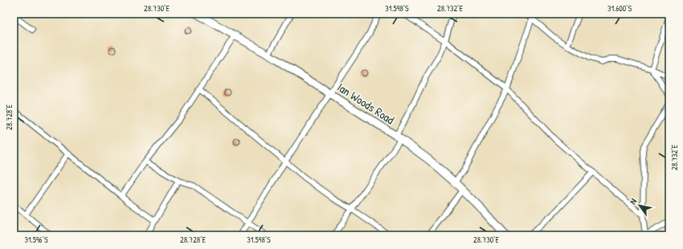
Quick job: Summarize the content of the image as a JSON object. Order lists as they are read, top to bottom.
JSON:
{
  "streets": {
    "street": ["Ian Woods Road"]
  },
  "north": "top left",
  "coordinates": [
    "28.730°E",
    "31.598°S",
    "28.732°E",
    "31.600°S",
    "28.728°E",
    "31.596°S"
  ]
}
